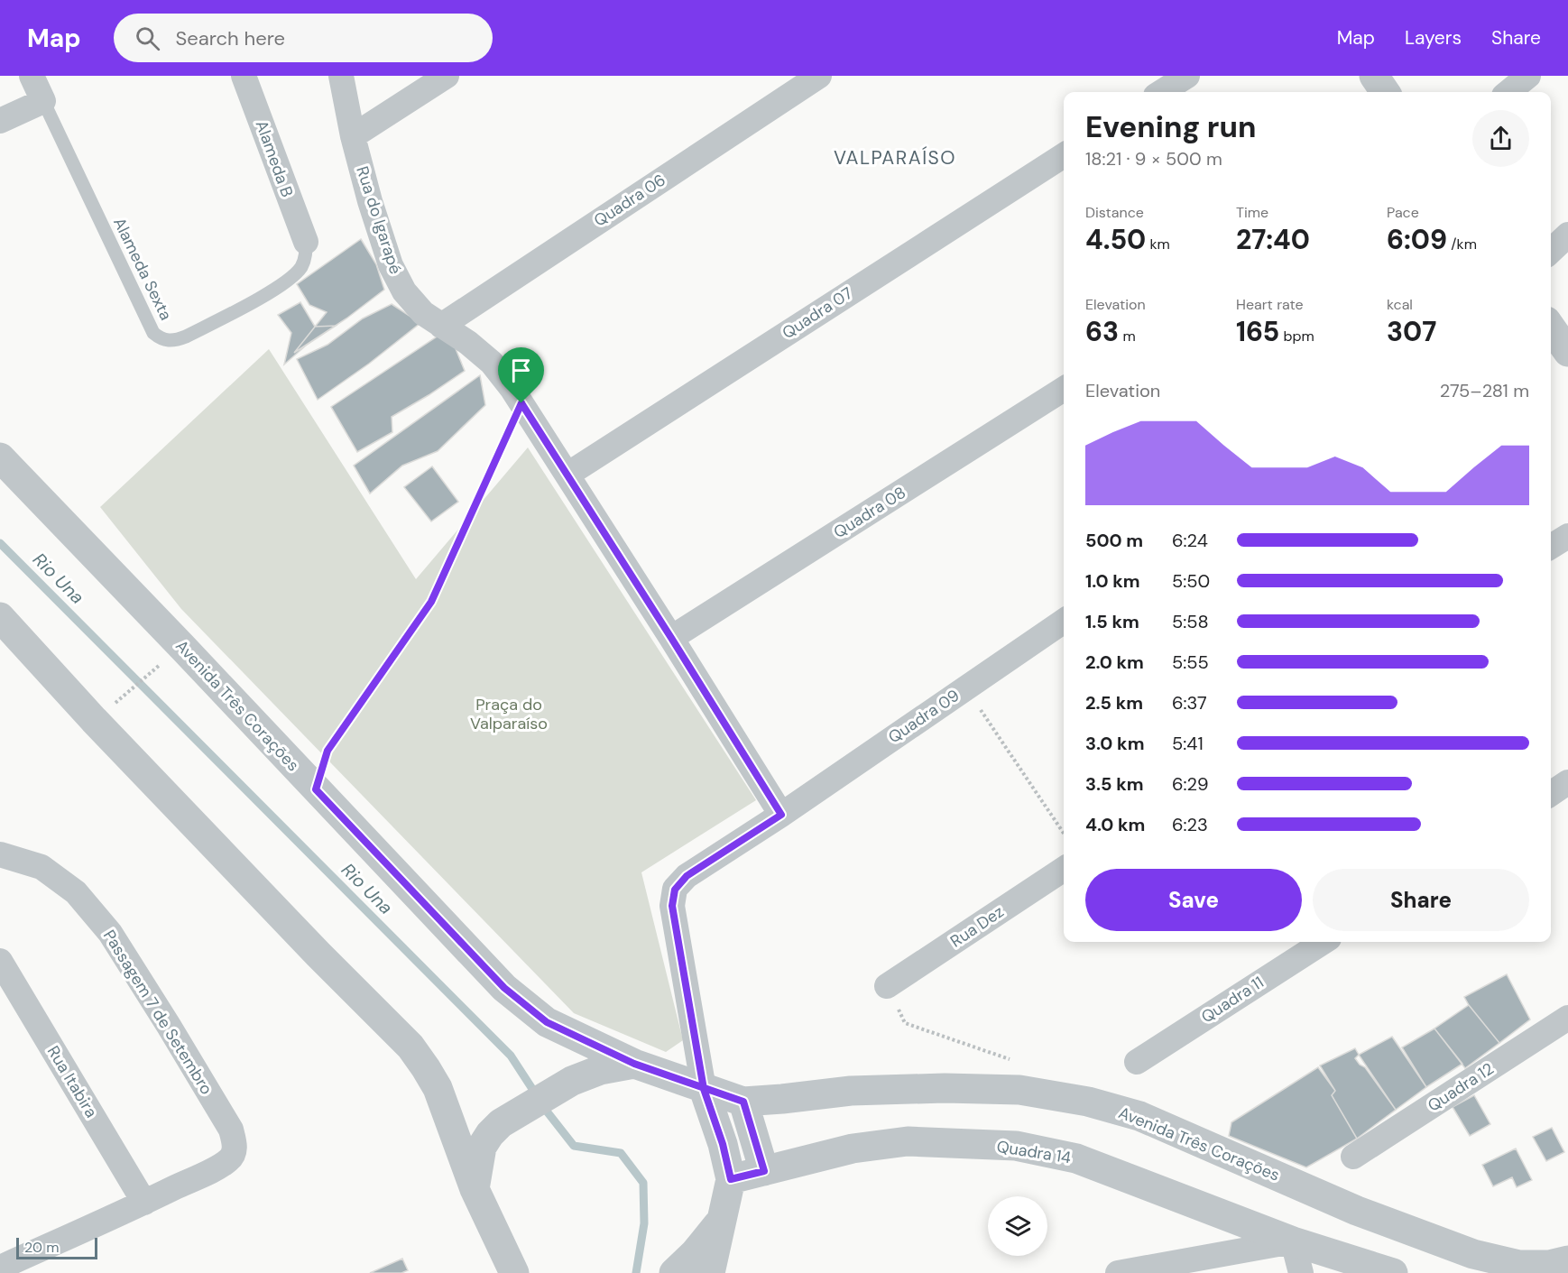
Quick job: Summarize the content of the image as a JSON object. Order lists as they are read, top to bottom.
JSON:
{
  "streets": {
    "street": [
      "Alameda B",
      "Quadra 06",
      "Rua do Igarapé",
      "Quadra 07",
      "Quadra 08",
      "Avenida Três Corações",
      "Quadra 09",
      "Rua Dez",
      "Quadra 11",
      "Passagem 7 de Setembro",
      "Rua Itabira",
      "Quadra 12",
      "Quadra 14"
    ],
    "lane": ["Alameda Sexta"]
  },
  "crossings": [
    ["Alameda B", "Alameda Sexta"],
    ["Quadra 06", "Rua do Igarapé"],
    ["Rua do Igarapé", "Quadra 07"],
    ["Rua do Igarapé", "Quadra 08"],
    ["Rua do Igarapé", "Quadra 09"],
    ["Passagem 7 de Setembro", "Rua Itabira"]
  ],
  "districts": ["VALPARAÍSO"],
  "water": ["Rio Una"],
  "parks": ["Praça do Valparaíso"],
  "scale_bar": "20 m",
  "page": {
    "header": "Map",
    "search": "Search here",
    "nav": ["Map", "Layers", "Share"],
    "heading": ["Evening run", "18:21 · 9 × 500 m"],
    "stats": [
      ["Distance", "4.50 km"],
      ["Time", "27:40"],
      ["Pace", "6:09 /km"],
      ["Elevation", "63 m"],
      ["Heart rate", "165 bpm"],
      ["kcal", "307"]
    ],
    "chart": ["Elevation", "275–281 m"],
    "list": [
      {
        "name": "500 m",
        "note": "6:24"
      },
      {
        "name": "1.0 km",
        "note": "5:50"
      },
      {
        "name": "1.5 km",
        "note": "5:58"
      },
      {
        "name": "2.0 km",
        "note": "5:55"
      },
      {
        "name": "2.5 km",
        "note": "6:37"
      },
      {
        "name": "3.0 km",
        "note": "5:41"
      },
      {
        "name": "3.5 km",
        "note": "6:29"
      },
      {
        "name": "4.0 km",
        "note": "6:23"
      }
    ],
    "buttons": ["Save", "Share"],
    "scale": "20 m"
  }
}
